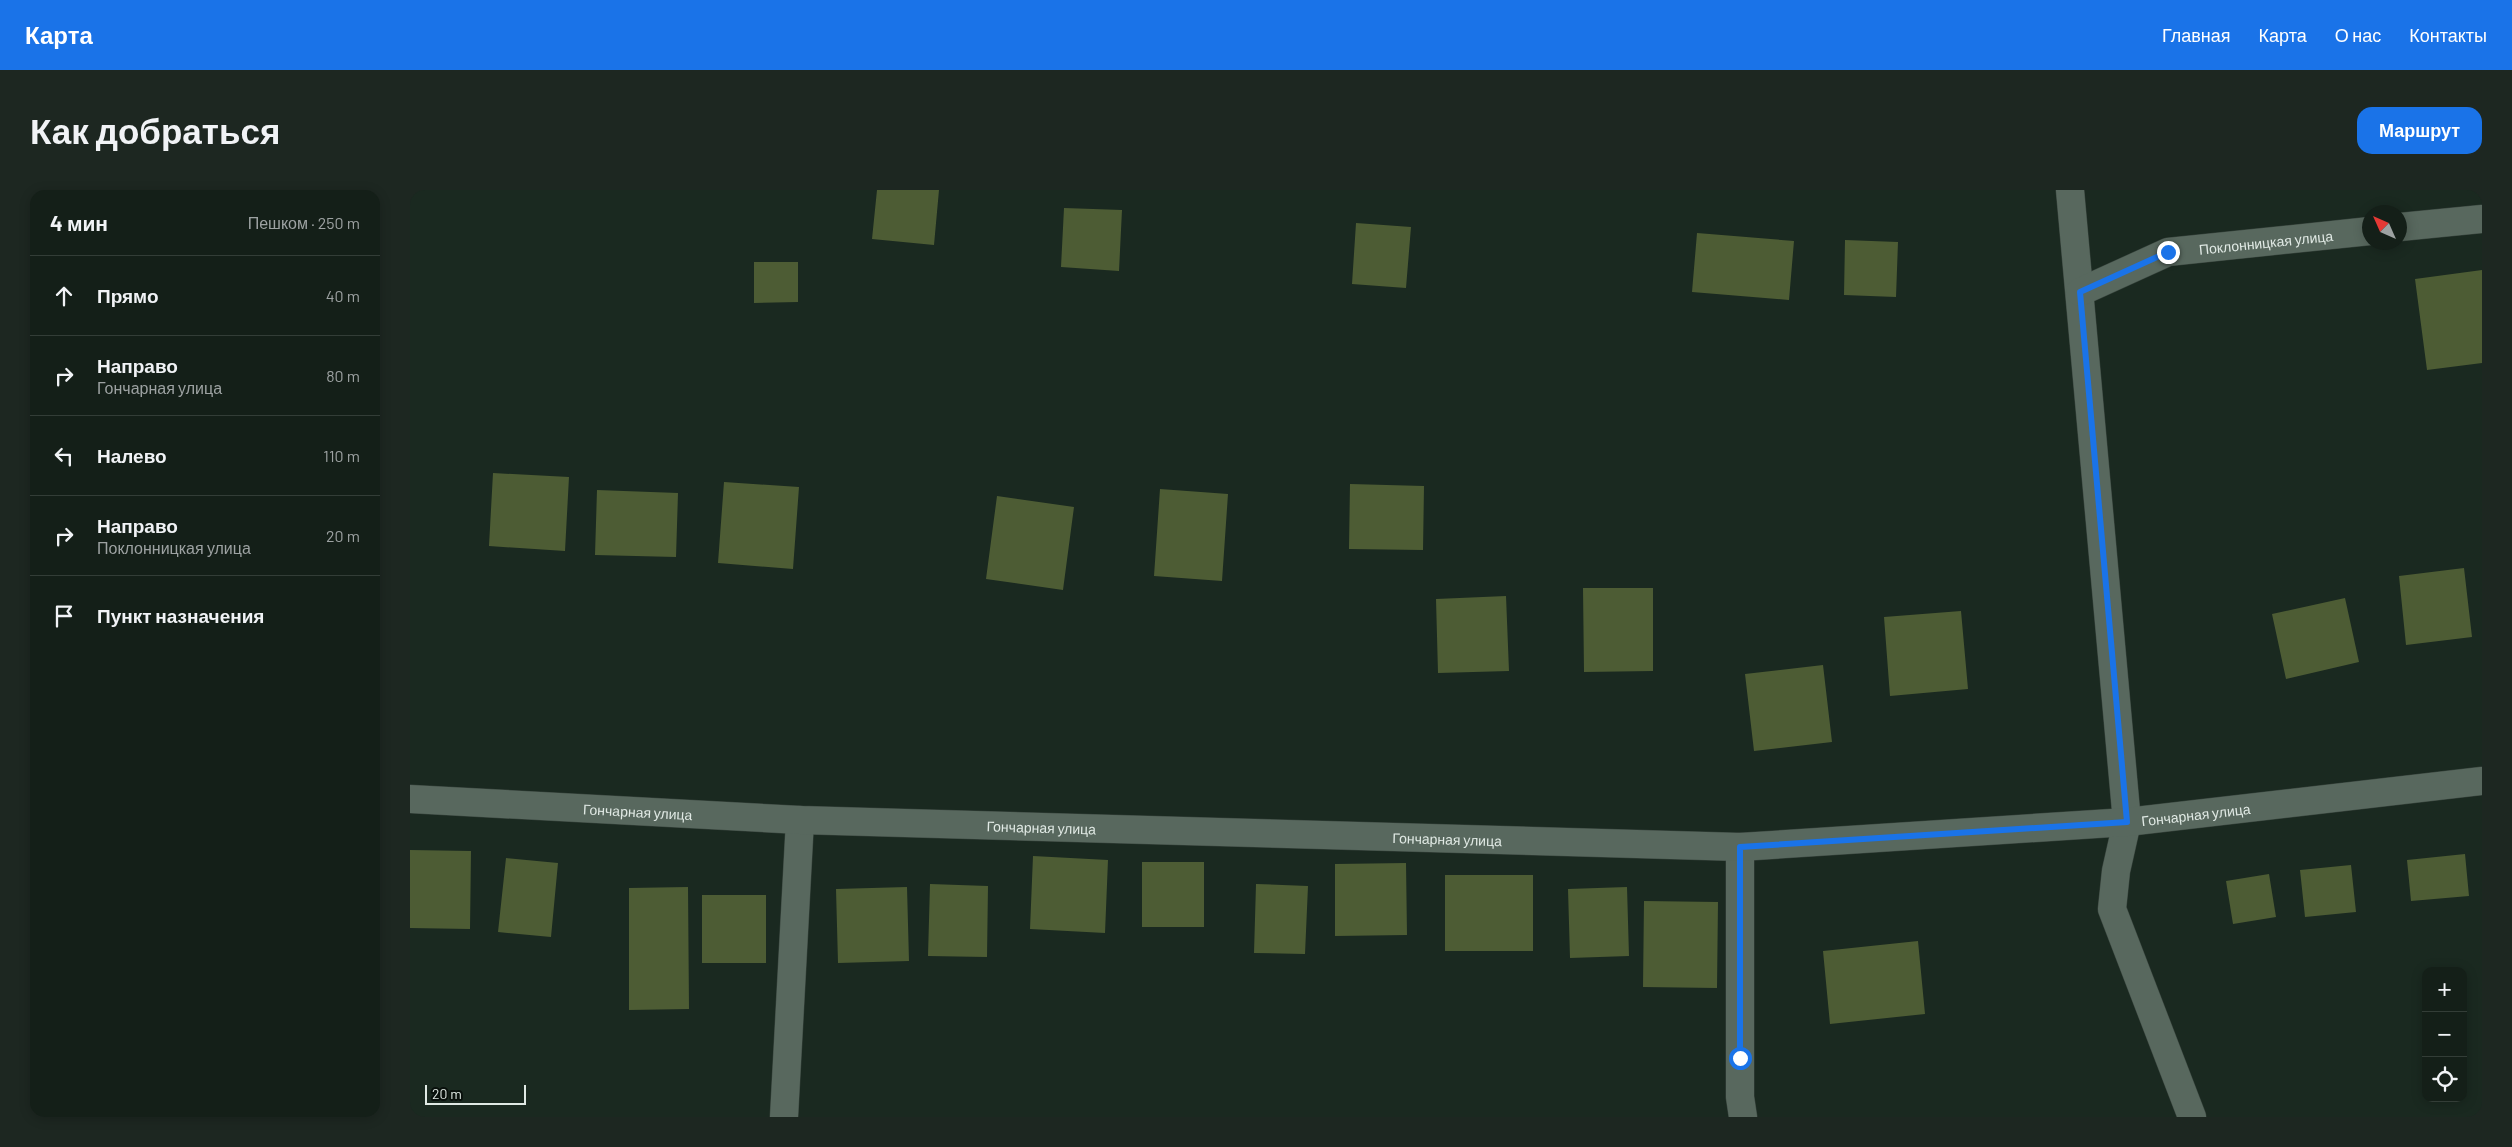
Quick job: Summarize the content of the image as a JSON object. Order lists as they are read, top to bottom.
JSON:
{
  "streets": {
    "street": ["Поклонницкая улица", "Гончарная улица"]
  },
  "scale_bar": "20 m",
  "north": "top left",
  "page": {
    "header": "Карта",
    "nav": [
      "Главная",
      "Карта",
      "О нас",
      "Контакты"
    ],
    "buttons": "Маршрут",
    "title": "Как добраться",
    "heading": ["4 мин", "Пешком · 250 m"],
    "list": [
      ["Прямо", "40 m"],
      ["Направо", "Гончарная улица", "80 m"],
      ["Налево", "110 m"],
      ["Направо", "Поклонницкая улица", "20 m"],
      "Пункт назначения"
    ],
    "map_buttons": ["+", "−"],
    "scale": "20 m"
  }
}
